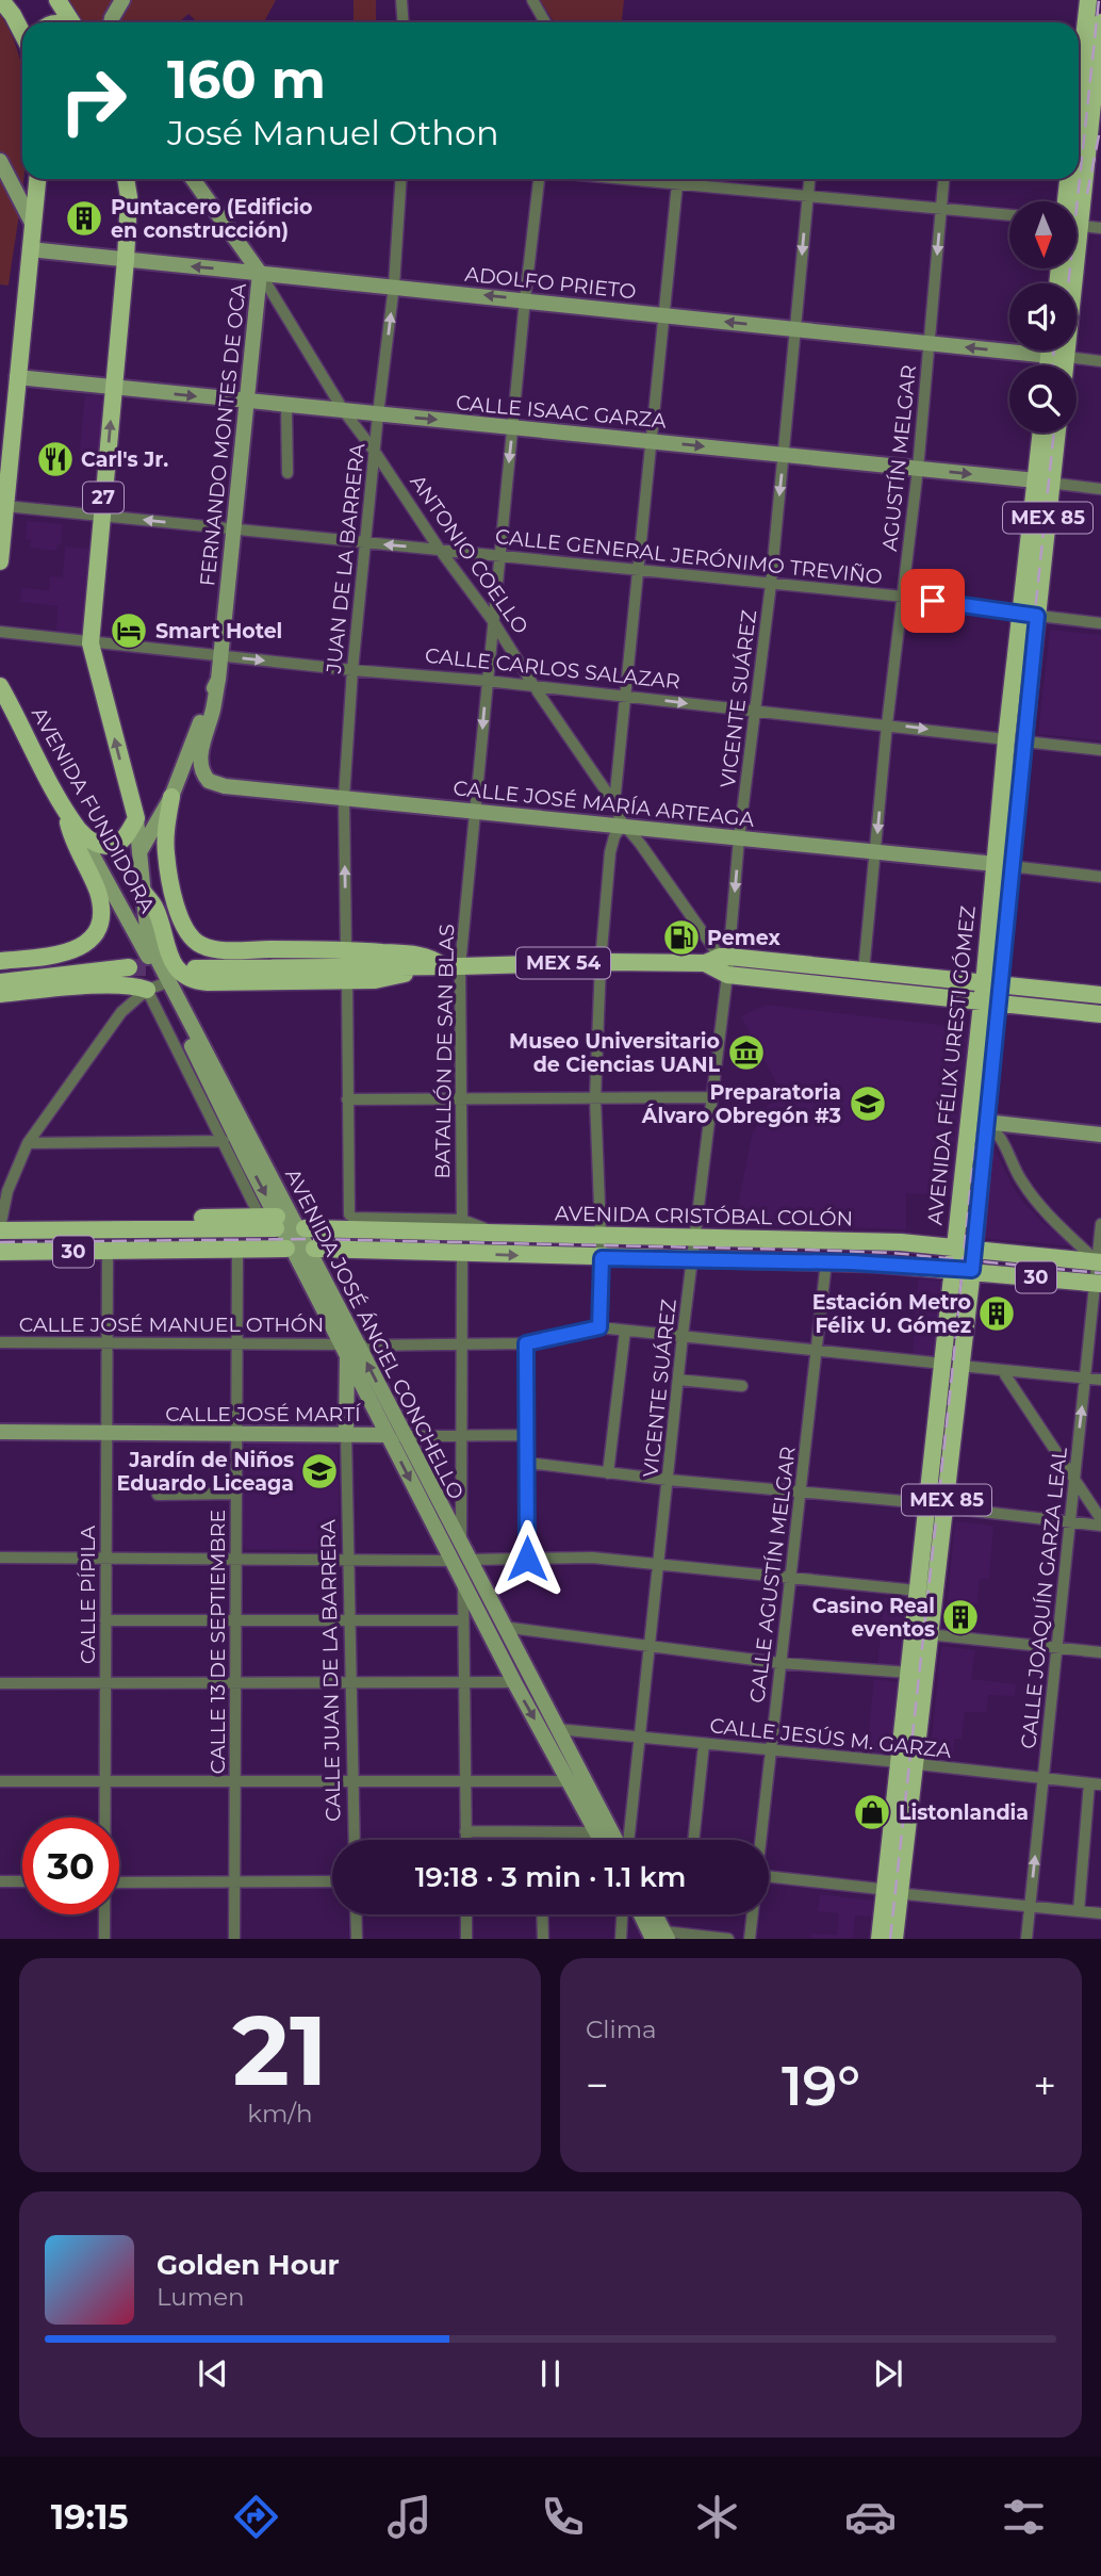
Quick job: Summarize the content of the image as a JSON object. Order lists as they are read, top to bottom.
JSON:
{
  "streets": {
    "main road": [
      "27",
      "MEX 85",
      "AVENIDA FUNDIDORA",
      "MEX 54",
      "AVENIDA FÉLIX URESTI GÓMEZ",
      "AVENIDA CRISTÓBAL COLÓN",
      "30"
    ],
    "street": [
      "ADOLFO PRIETO",
      "CALLE ISAAC GARZA",
      "FERNANDO MONTES DE OCA",
      "AGUSTÍN MELGAR",
      "ANTONIO COELLO",
      "CALLE GENERAL JERÓNIMO TREVIÑO",
      "JUAN DE LA BARRERA",
      "CALLE CARLOS SALAZAR",
      "VICENTE SUÁREZ",
      "CALLE JOSÉ MARÍA ARTEAGA",
      "BATALLÓN DE SAN BLAS",
      "CALLE JOSÉ MANUEL OTHÓN",
      "AVENIDA JOSÉ ÁNGEL CONCHELLO",
      "CALLE JOSÉ MARTÍ",
      "CALLE AGUSTÍN MELGAR",
      "CALLE PÍPILA",
      "CALLE JOAQUÍN GARZA LEAL",
      "CALLE 13 DE SEPTIEMBRE",
      "CALLE JUAN DE LA BARRERA",
      "CALLE JESÚS M. GARZA"
    ]
  },
  "crossings": [
    ["ADOLFO PRIETO", "FERNANDO MONTES DE OCA"],
    ["ADOLFO PRIETO", "AGUSTÍN MELGAR"],
    ["ADOLFO PRIETO", "27"],
    ["ADOLFO PRIETO", "ANTONIO COELLO"],
    ["ADOLFO PRIETO", "JUAN DE LA BARRERA"],
    ["ADOLFO PRIETO", "VICENTE SUÁREZ"],
    ["ADOLFO PRIETO", "BATALLÓN DE SAN BLAS"],
    ["CALLE ISAAC GARZA", "FERNANDO MONTES DE OCA"],
    ["CALLE ISAAC GARZA", "AGUSTÍN MELGAR"],
    ["CALLE ISAAC GARZA", "27"],
    ["CALLE ISAAC GARZA", "ANTONIO COELLO"],
    ["CALLE ISAAC GARZA", "JUAN DE LA BARRERA"],
    ["CALLE ISAAC GARZA", "VICENTE SUÁREZ"],
    ["CALLE ISAAC GARZA", "BATALLÓN DE SAN BLAS"],
    ["CALLE ISAAC GARZA", "AVENIDA FÉLIX URESTI GÓMEZ"],
    ["FERNANDO MONTES DE OCA", "ANTONIO COELLO"],
    ["FERNANDO MONTES DE OCA", "CALLE GENERAL JERÓNIMO TREVIÑO"],
    ["FERNANDO MONTES DE OCA", "CALLE CARLOS SALAZAR"],
    ["FERNANDO MONTES DE OCA", "CALLE JOSÉ MARÍA ARTEAGA"],
    ["FERNANDO MONTES DE OCA", "AVENIDA JOSÉ ÁNGEL CONCHELLO"],
    ["AGUSTÍN MELGAR", "CALLE GENERAL JERÓNIMO TREVIÑO"],
    ["AGUSTÍN MELGAR", "CALLE CARLOS SALAZAR"],
    ["AGUSTÍN MELGAR", "CALLE JOSÉ MARÍA ARTEAGA"],
    ["AGUSTÍN MELGAR", "MEX 54"],
    ["27", "CALLE GENERAL JERÓNIMO TREVIÑO"],
    ["27", "CALLE CARLOS SALAZAR"],
    ["27", "AVENIDA JOSÉ ÁNGEL CONCHELLO"],
    ["ANTONIO COELLO", "CALLE GENERAL JERÓNIMO TREVIÑO"],
    ["ANTONIO COELLO", "JUAN DE LA BARRERA"],
    ["ANTONIO COELLO", "CALLE CARLOS SALAZAR"],
    ["ANTONIO COELLO", "VICENTE SUÁREZ"],
    ["ANTONIO COELLO", "CALLE JOSÉ MARÍA ARTEAGA"],
    ["ANTONIO COELLO", "MEX 54"],
    ["ANTONIO COELLO", "BATALLÓN DE SAN BLAS"],
    ["CALLE GENERAL JERÓNIMO TREVIÑO", "JUAN DE LA BARRERA"],
    ["CALLE GENERAL JERÓNIMO TREVIÑO", "VICENTE SUÁREZ"],
    ["CALLE GENERAL JERÓNIMO TREVIÑO", "BATALLÓN DE SAN BLAS"],
    ["CALLE GENERAL JERÓNIMO TREVIÑO", "AVENIDA FÉLIX URESTI GÓMEZ"],
    ["JUAN DE LA BARRERA", "CALLE CARLOS SALAZAR"],
    ["JUAN DE LA BARRERA", "CALLE JOSÉ MARÍA ARTEAGA"],
    ["CALLE CARLOS SALAZAR", "VICENTE SUÁREZ"],
    ["CALLE CARLOS SALAZAR", "BATALLÓN DE SAN BLAS"],
    ["CALLE CARLOS SALAZAR", "AVENIDA FÉLIX URESTI GÓMEZ"],
    ["VICENTE SUÁREZ", "CALLE JOSÉ MARÍA ARTEAGA"],
    ["VICENTE SUÁREZ", "MEX 54"],
    ["VICENTE SUÁREZ", "AVENIDA CRISTÓBAL COLÓN"],
    ["VICENTE SUÁREZ", "CALLE JOSÉ MANUEL OTHÓN"],
    ["VICENTE SUÁREZ", "CALLE JESÚS M. GARZA"],
    ["CALLE JOSÉ MARÍA ARTEAGA", "BATALLÓN DE SAN BLAS"],
    ["CALLE JOSÉ MARÍA ARTEAGA", "AVENIDA FÉLIX URESTI GÓMEZ"],
    ["AVENIDA FUNDIDORA", "AVENIDA JOSÉ ÁNGEL CONCHELLO"],
    ["MEX 54", "BATALLÓN DE SAN BLAS"],
    ["MEX 54", "AVENIDA FÉLIX URESTI GÓMEZ"],
    ["AVENIDA FÉLIX URESTI GÓMEZ", "AVENIDA CRISTÓBAL COLÓN"],
    ["AVENIDA FÉLIX URESTI GÓMEZ", "CALLE JOSÉ MANUEL OTHÓN"],
    ["AVENIDA FÉLIX URESTI GÓMEZ", "CALLE JESÚS M. GARZA"],
    ["AVENIDA CRISTÓBAL COLÓN", "AVENIDA JOSÉ ÁNGEL CONCHELLO"],
    ["AVENIDA CRISTÓBAL COLÓN", "CALLE AGUSTÍN MELGAR"],
    ["AVENIDA CRISTÓBAL COLÓN", "CALLE PÍPILA"],
    ["AVENIDA CRISTÓBAL COLÓN", "CALLE JOAQUÍN GARZA LEAL"],
    ["30", "AVENIDA JOSÉ ÁNGEL CONCHELLO"],
    ["CALLE JOSÉ MANUEL OTHÓN", "AVENIDA JOSÉ ÁNGEL CONCHELLO"],
    ["CALLE JOSÉ MANUEL OTHÓN", "CALLE AGUSTÍN MELGAR"],
    ["CALLE JOSÉ MANUEL OTHÓN", "CALLE PÍPILA"],
    ["CALLE JOSÉ MANUEL OTHÓN", "CALLE 13 DE SEPTIEMBRE"],
    ["CALLE JOSÉ MANUEL OTHÓN", "CALLE JUAN DE LA BARRERA"],
    ["AVENIDA JOSÉ ÁNGEL CONCHELLO", "CALLE JOSÉ MARTÍ"],
    ["AVENIDA JOSÉ ÁNGEL CONCHELLO", "CALLE JUAN DE LA BARRERA"],
    ["AVENIDA JOSÉ ÁNGEL CONCHELLO", "CALLE JESÚS M. GARZA"],
    ["CALLE JOSÉ MARTÍ", "CALLE PÍPILA"],
    ["CALLE JOSÉ MARTÍ", "CALLE 13 DE SEPTIEMBRE"],
    ["CALLE JOSÉ MARTÍ", "CALLE JUAN DE LA BARRERA"],
    ["CALLE AGUSTÍN MELGAR", "CALLE JESÚS M. GARZA"],
    ["CALLE JOAQUÍN GARZA LEAL", "CALLE JESÚS M. GARZA"]
  ],
  "one_way": ["CALLE ISAAC GARZA", "JUAN DE LA BARRERA", "CALLE CARLOS SALAZAR"],
  "places": {
    "building": ["Puntacero (Edificio en construcción)", "Estación Metro Félix U. Gómez", "Casino Real eventos"],
    "restaurant": ["Carl's Jr."],
    "hotel": ["Smart Hotel"],
    "fuel station": ["Pemex"],
    "museum": ["Museo Universitario de Ciencias UANL"],
    "school or university": ["Preparatoria Álvaro Obregón #3", "Jardín de Niños Eduardo Liceaga"],
    "shop": ["Listonlandia"]
  },
  "north": "bottom",
  "page": {
    "turn": ["160 m", "José Manuel Othon"],
    "limit": "30",
    "trip": "19:18 · 3 min · 1.1 km",
    "tile": [
      ["21", "km/h"],
      "Clima"
    ],
    "heat": ["−", "19°", "+"],
    "song": ["Golden Hour", "Lumen"],
    "tabs": "19:15"
  }
}
